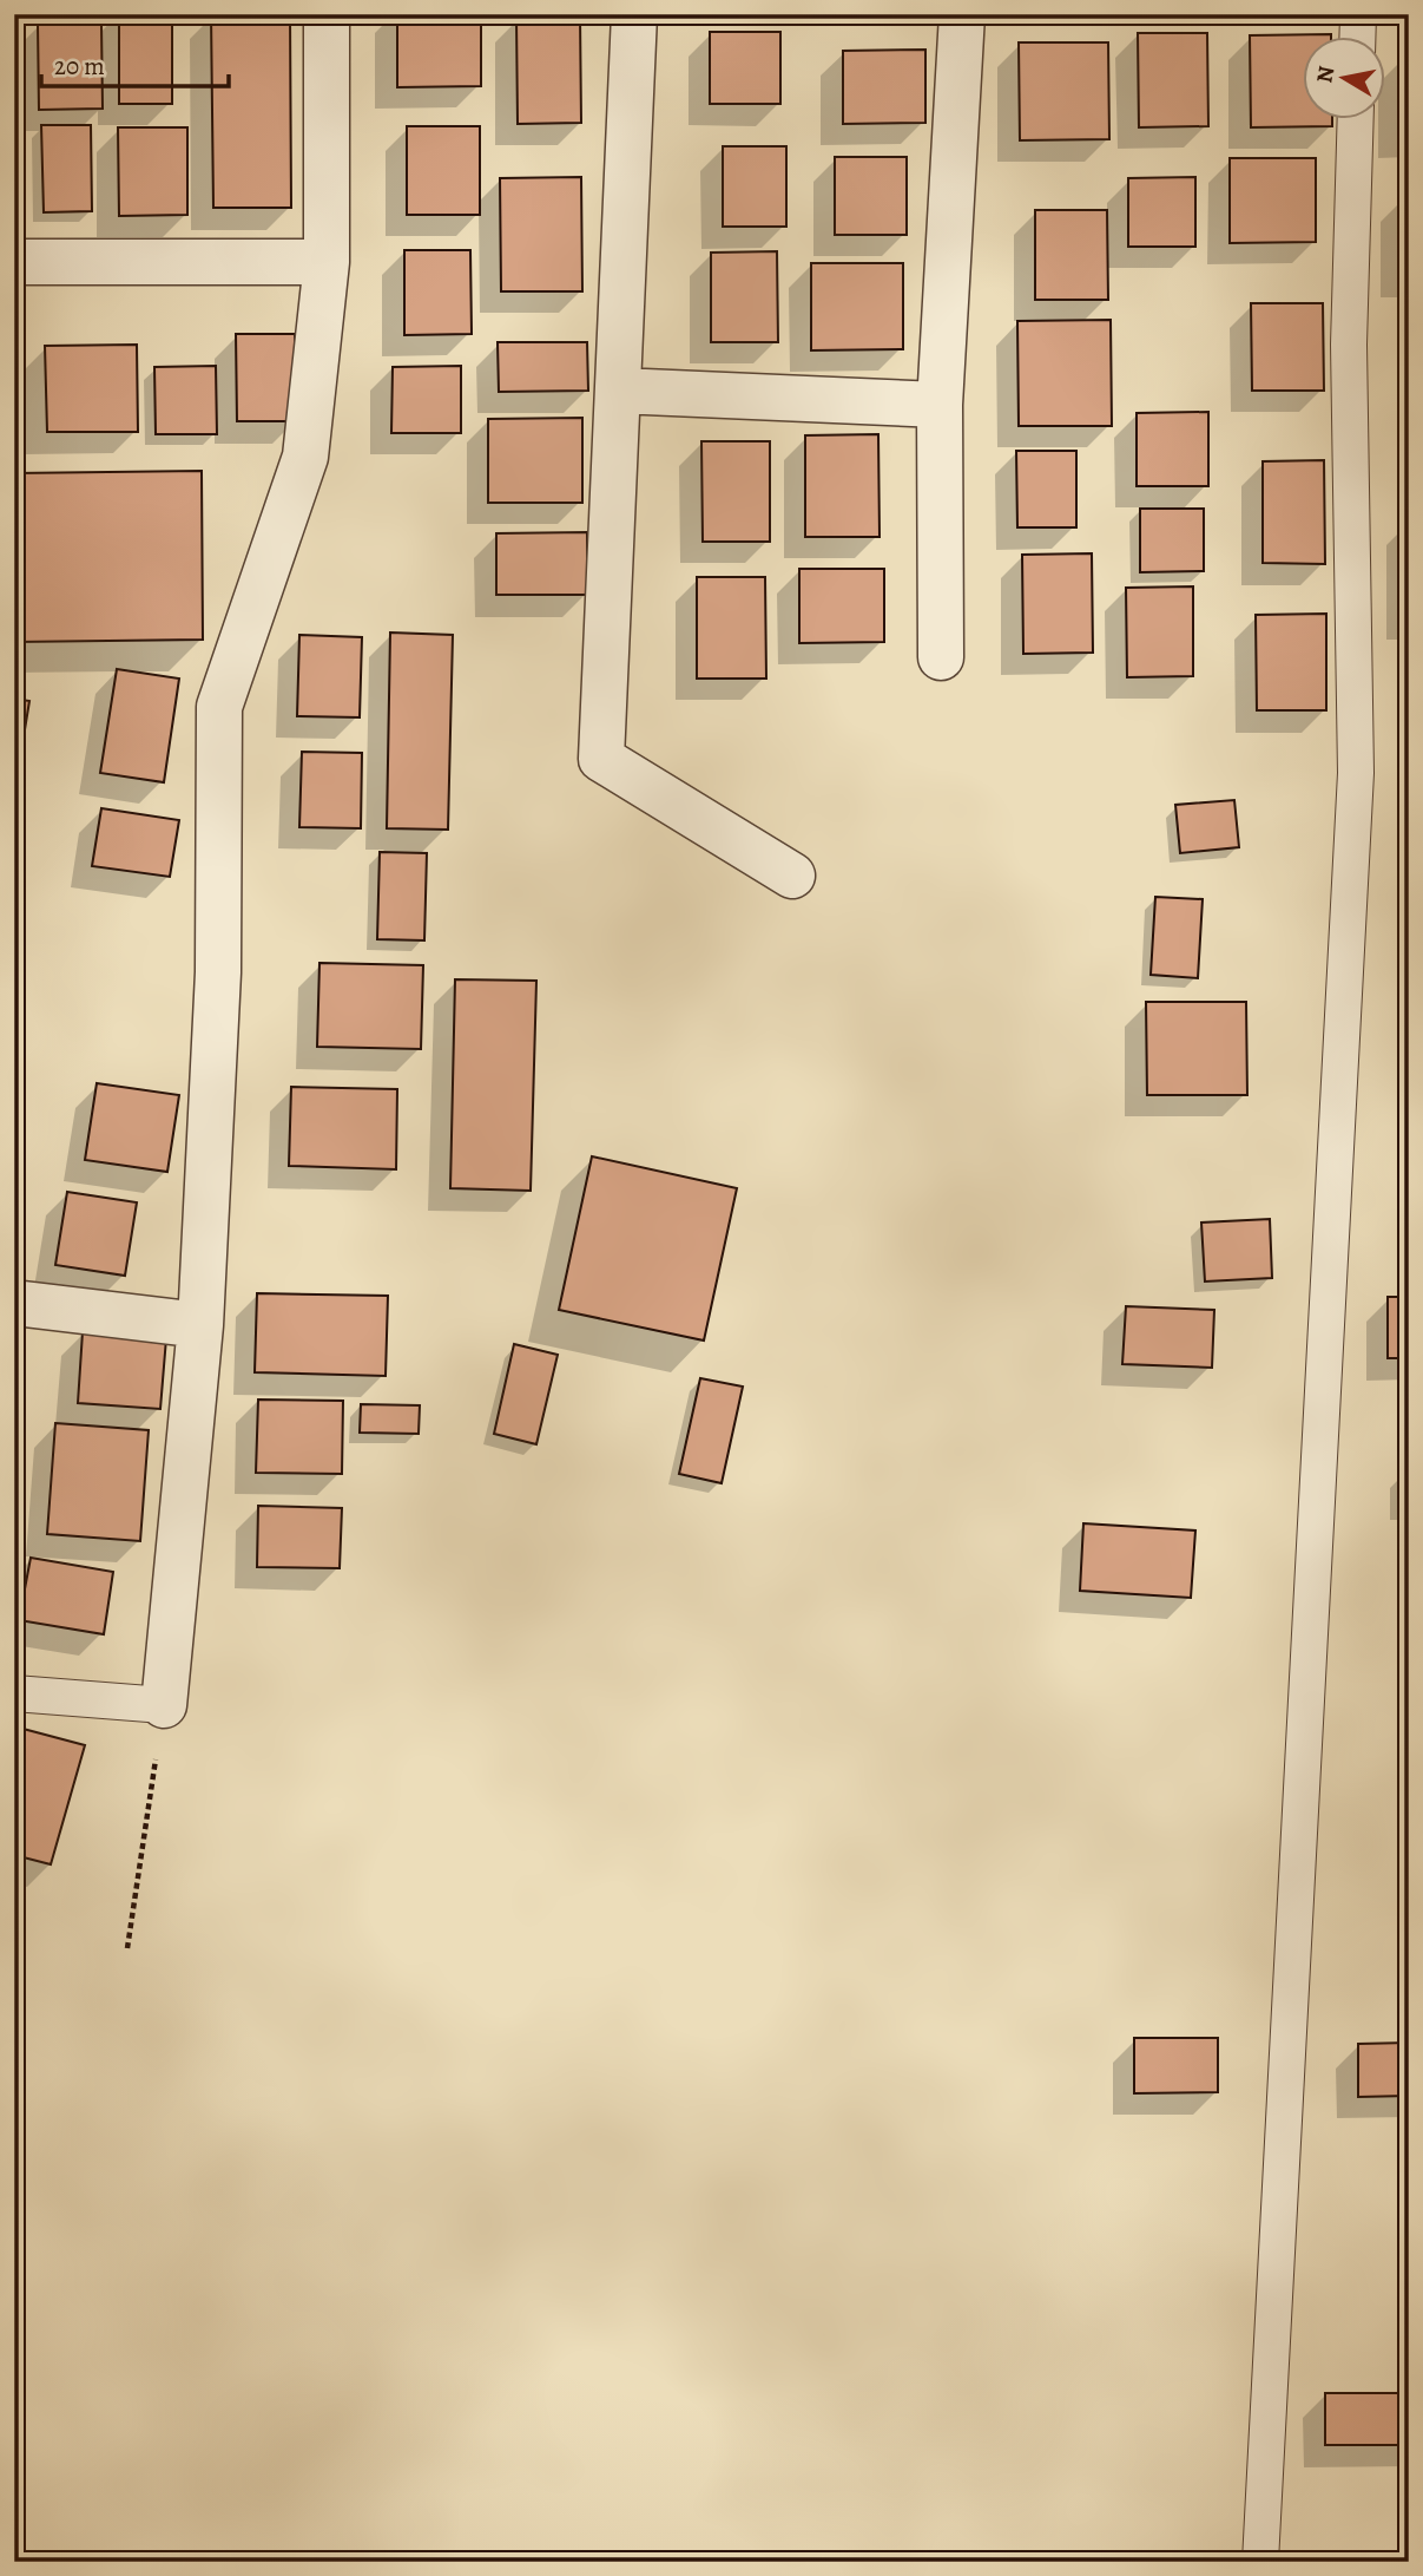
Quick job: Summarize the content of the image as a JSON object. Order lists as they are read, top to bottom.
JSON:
{
  "scale_bar": "20 m",
  "north": "left"
}
